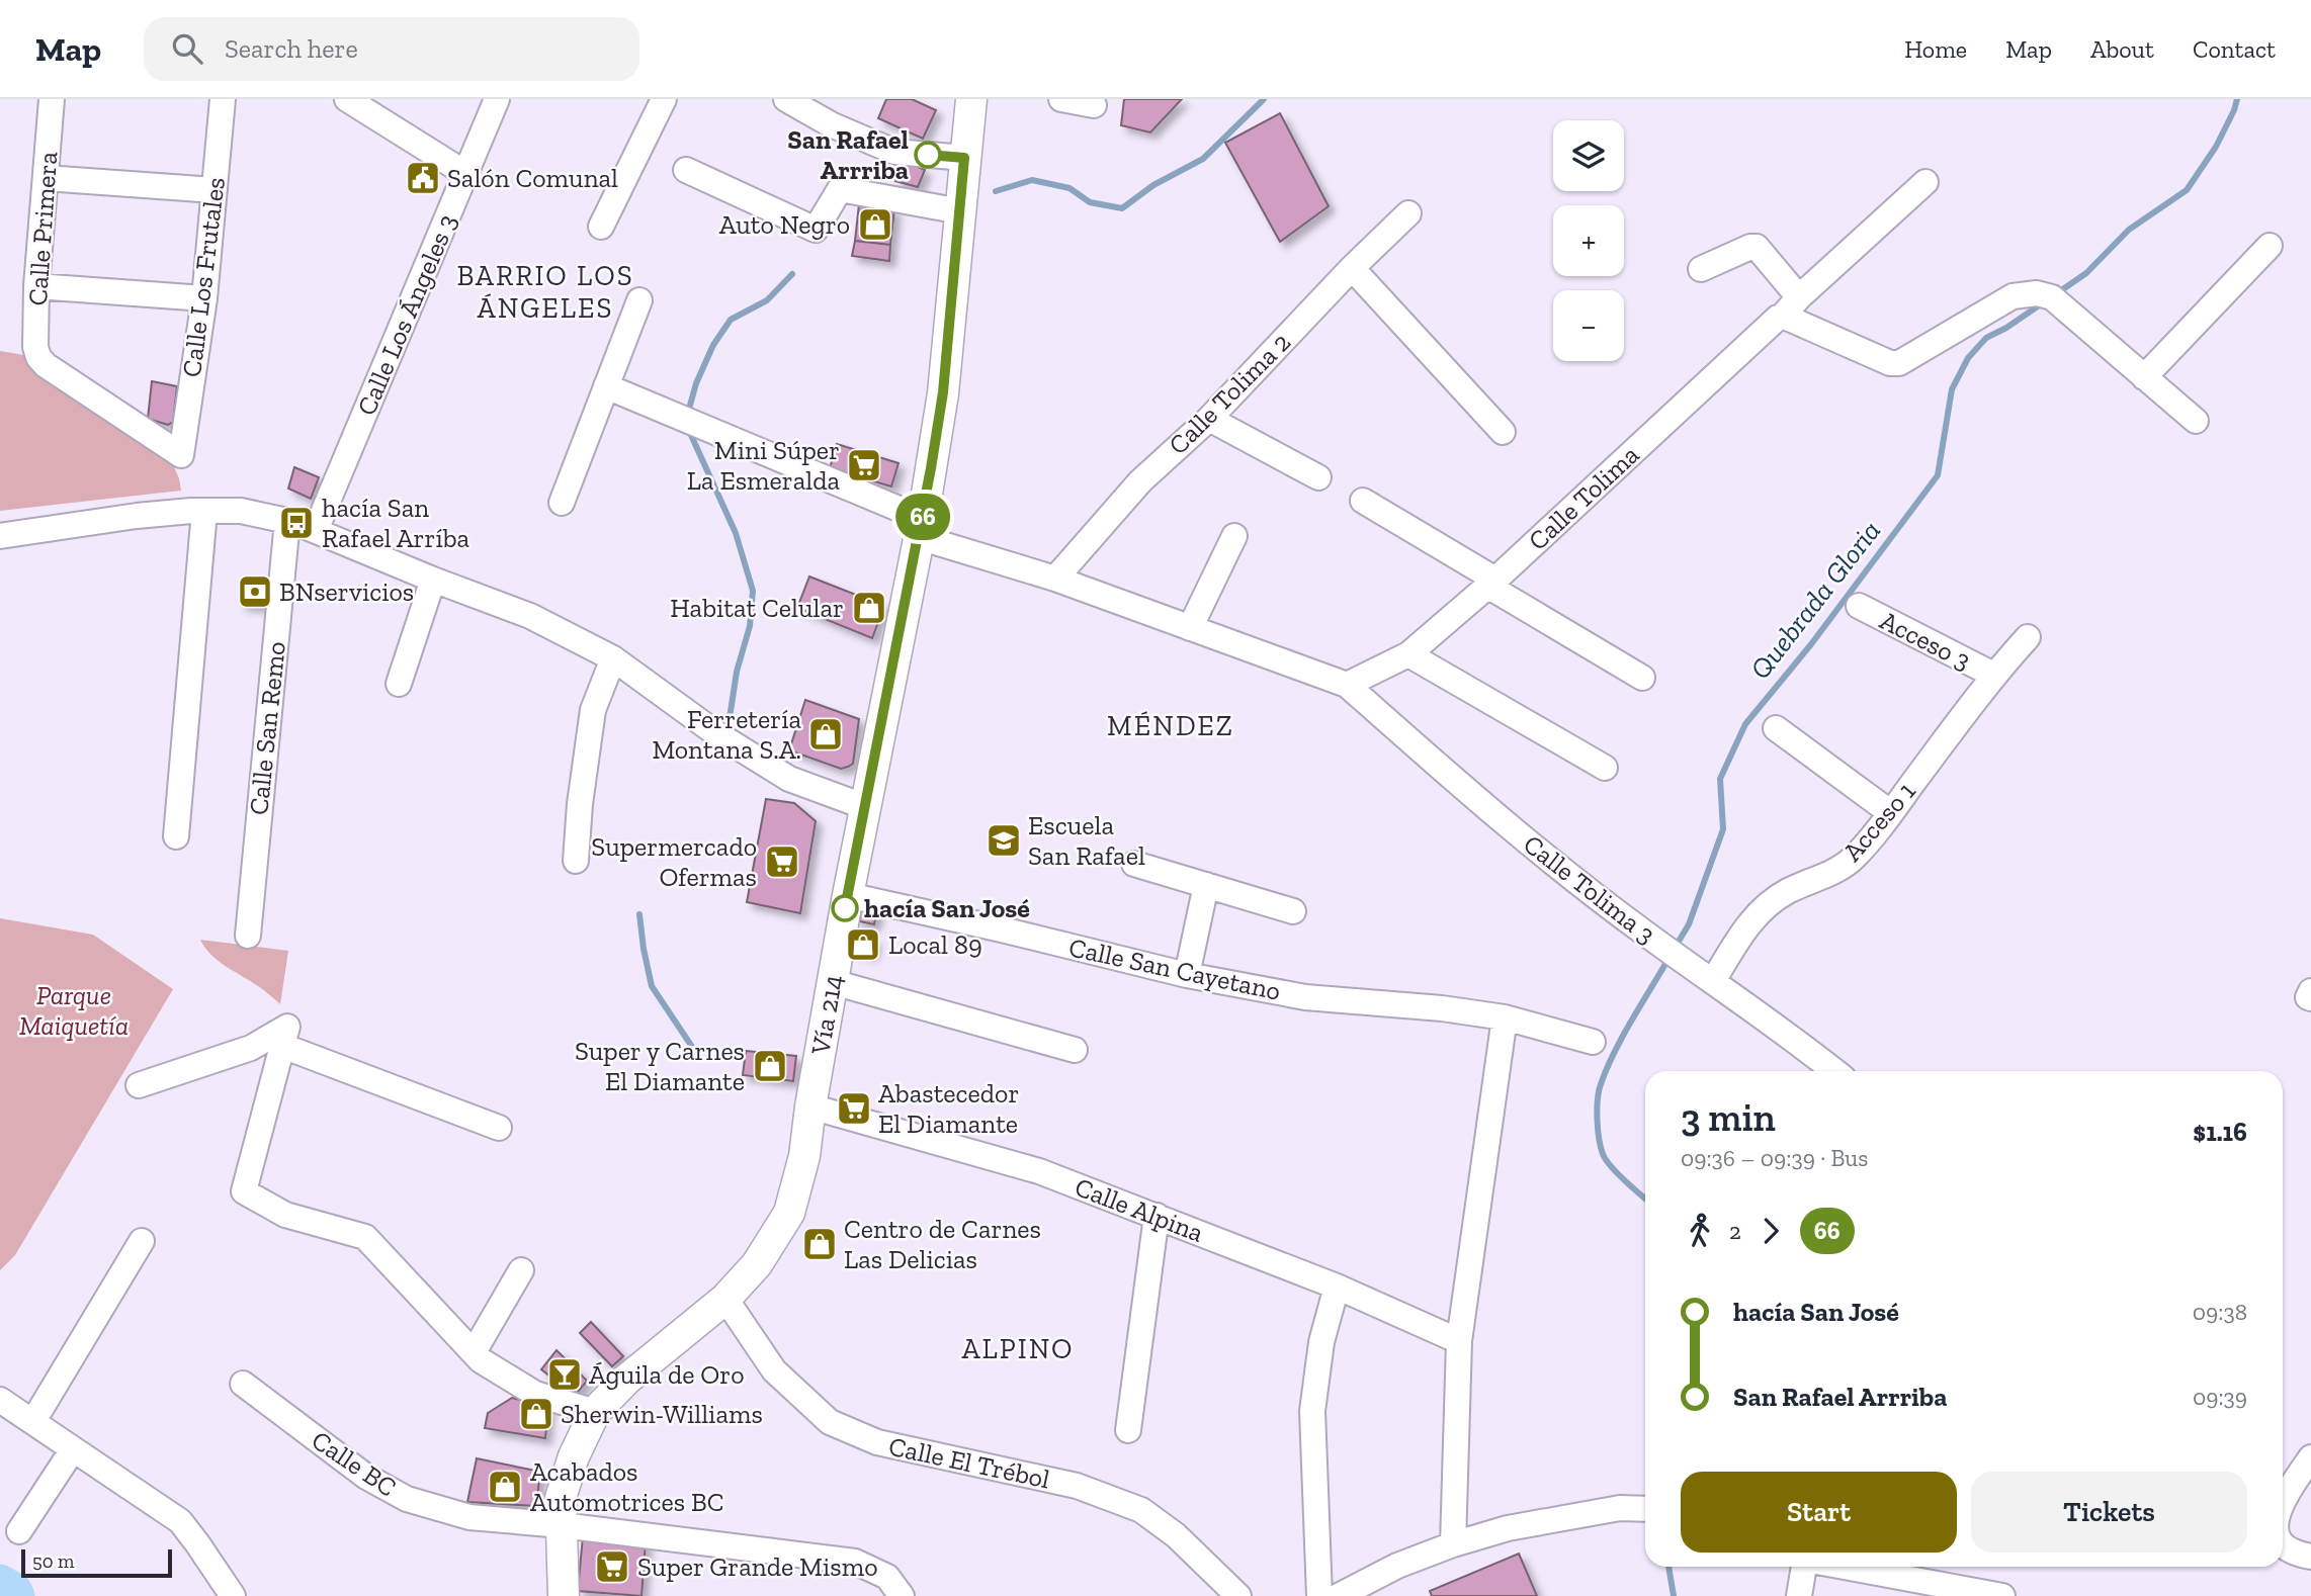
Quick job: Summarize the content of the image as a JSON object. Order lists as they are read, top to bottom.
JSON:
{
  "streets": {
    "main road": ["Vía 214"],
    "street": [
      "Calle Primera",
      "Calle Los Frutales",
      "Calle Los Ángeles 3",
      "Calle Tolima 2",
      "Calle Tolima",
      "Acceso 3",
      "Calle San Remo",
      "Acceso 1",
      "Calle Tolima 3",
      "Calle San Cayetano",
      "Calle Alpina",
      "Calle El Trébol",
      "Calle BC"
    ]
  },
  "crossings": [
    ["Calle Primera", "Calle Los Frutales"],
    ["Calle Tolima", "Calle Tolima 3"],
    ["Acceso 3", "Acceso 1"],
    ["Acceso 1", "Calle Tolima 3"],
    ["Calle San Cayetano", "Vía 214"],
    ["Vía 214", "Calle Alpina"],
    ["Vía 214", "Calle El Trébol"],
    ["Vía 214", "Calle BC"]
  ],
  "districts": ["BARRIO LOS ÁNGELES", "MÉNDEZ", "ALPINO"],
  "water": ["Quebrada Gloria"],
  "parks": ["Parque Maiquetía"],
  "places": {
    "other": ["San Rafael Arrriba", "hacía San José"],
    "public building": ["Salón Comunal"],
    "shop": [
      "Auto Negro",
      "Habitat Celular",
      "Ferretería Montana S.A.",
      "Local 89",
      "Super y Carnes El Diamante",
      "Centro de Carnes Las Delicias",
      "Sherwin-Williams",
      "Acabados Automotrices BC"
    ],
    "supermarket": [
      "Mini Súper La Esmeralda",
      "Supermercado Ofermas",
      "Abastecedor El Diamante",
      "Super Grande Mismo"
    ],
    "bus stop": ["hacía San Rafael Arríba"],
    "bank": ["BNservicios"],
    "school or university": ["Escuela San Rafael"],
    "bar": ["Águila de Oro"]
  },
  "lines": ["bus line 66"],
  "scale_bar": "50 m",
  "page": {
    "header": "Map",
    "search": "Search here",
    "nav": [
      "Home",
      "Map",
      "About",
      "Contact"
    ],
    "on_map": "66",
    "map_buttons": ["+", "−"],
    "heading": ["3 min", "09:36 – 09:39 · Bus", "$1.16"],
    "legs": ["2", "66"],
    "list": [
      {
        "name": "hacía San José",
        "value": "09:38"
      },
      {
        "name": "San Rafael Arrriba",
        "value": "09:39"
      }
    ],
    "buttons": ["Start", "Tickets"],
    "scale": "50 m"
  }
}
